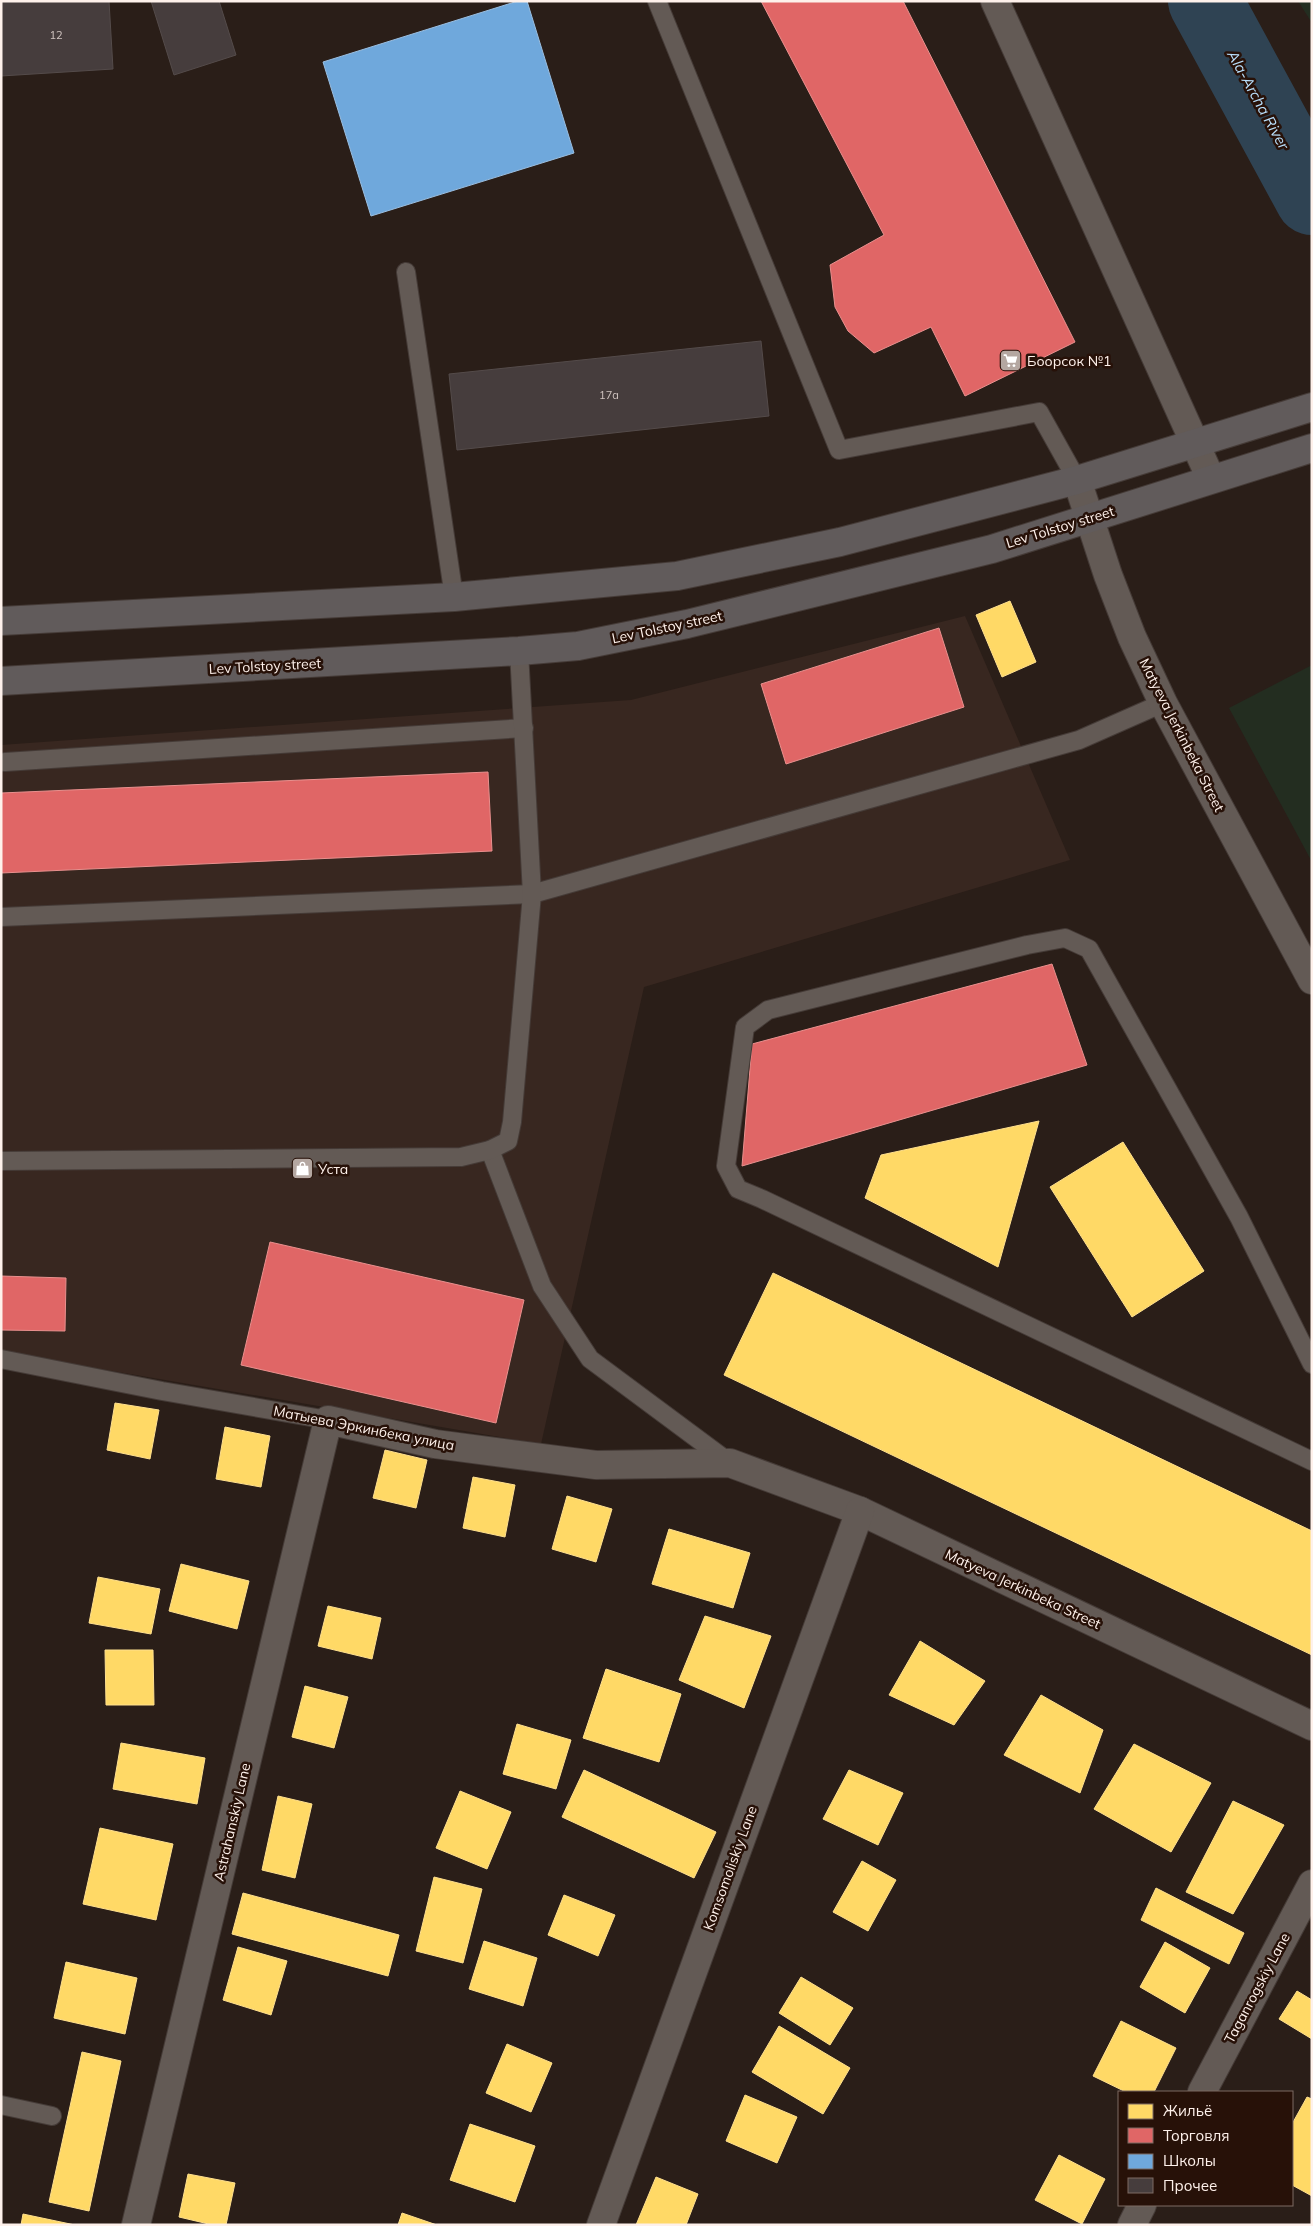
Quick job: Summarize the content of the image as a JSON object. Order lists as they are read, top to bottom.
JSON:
{
  "streets": {
    "main road": ["Lev Tolstoy street"],
    "street": [
      "Matyeva Jerkinbeka Street",
      "Матыева Эркинбека улица",
      "Astrahanskiy Lane",
      "Komsomoliskiy Lane",
      "Taganrogskiy Lane"
    ]
  },
  "crossings": [
    ["Lev Tolstoy street", "Matyeva Jerkinbeka Street"],
    ["Matyeva Jerkinbeka Street", "Матыева Эркинбека улица"],
    ["Matyeva Jerkinbeka Street", "Komsomoliskiy Lane"],
    ["Матыева Эркинбека улица", "Astrahanskiy Lane"]
  ],
  "water": ["Ala-Archa River"],
  "places": {
    "supermarket": ["Боорсок №1"],
    "shop": ["Уста"]
  },
  "house_numbers": ["12", "17a"],
  "legend": [
    "Жильё",
    "Торговля",
    "Школы",
    "Прочее"
  ]
}
